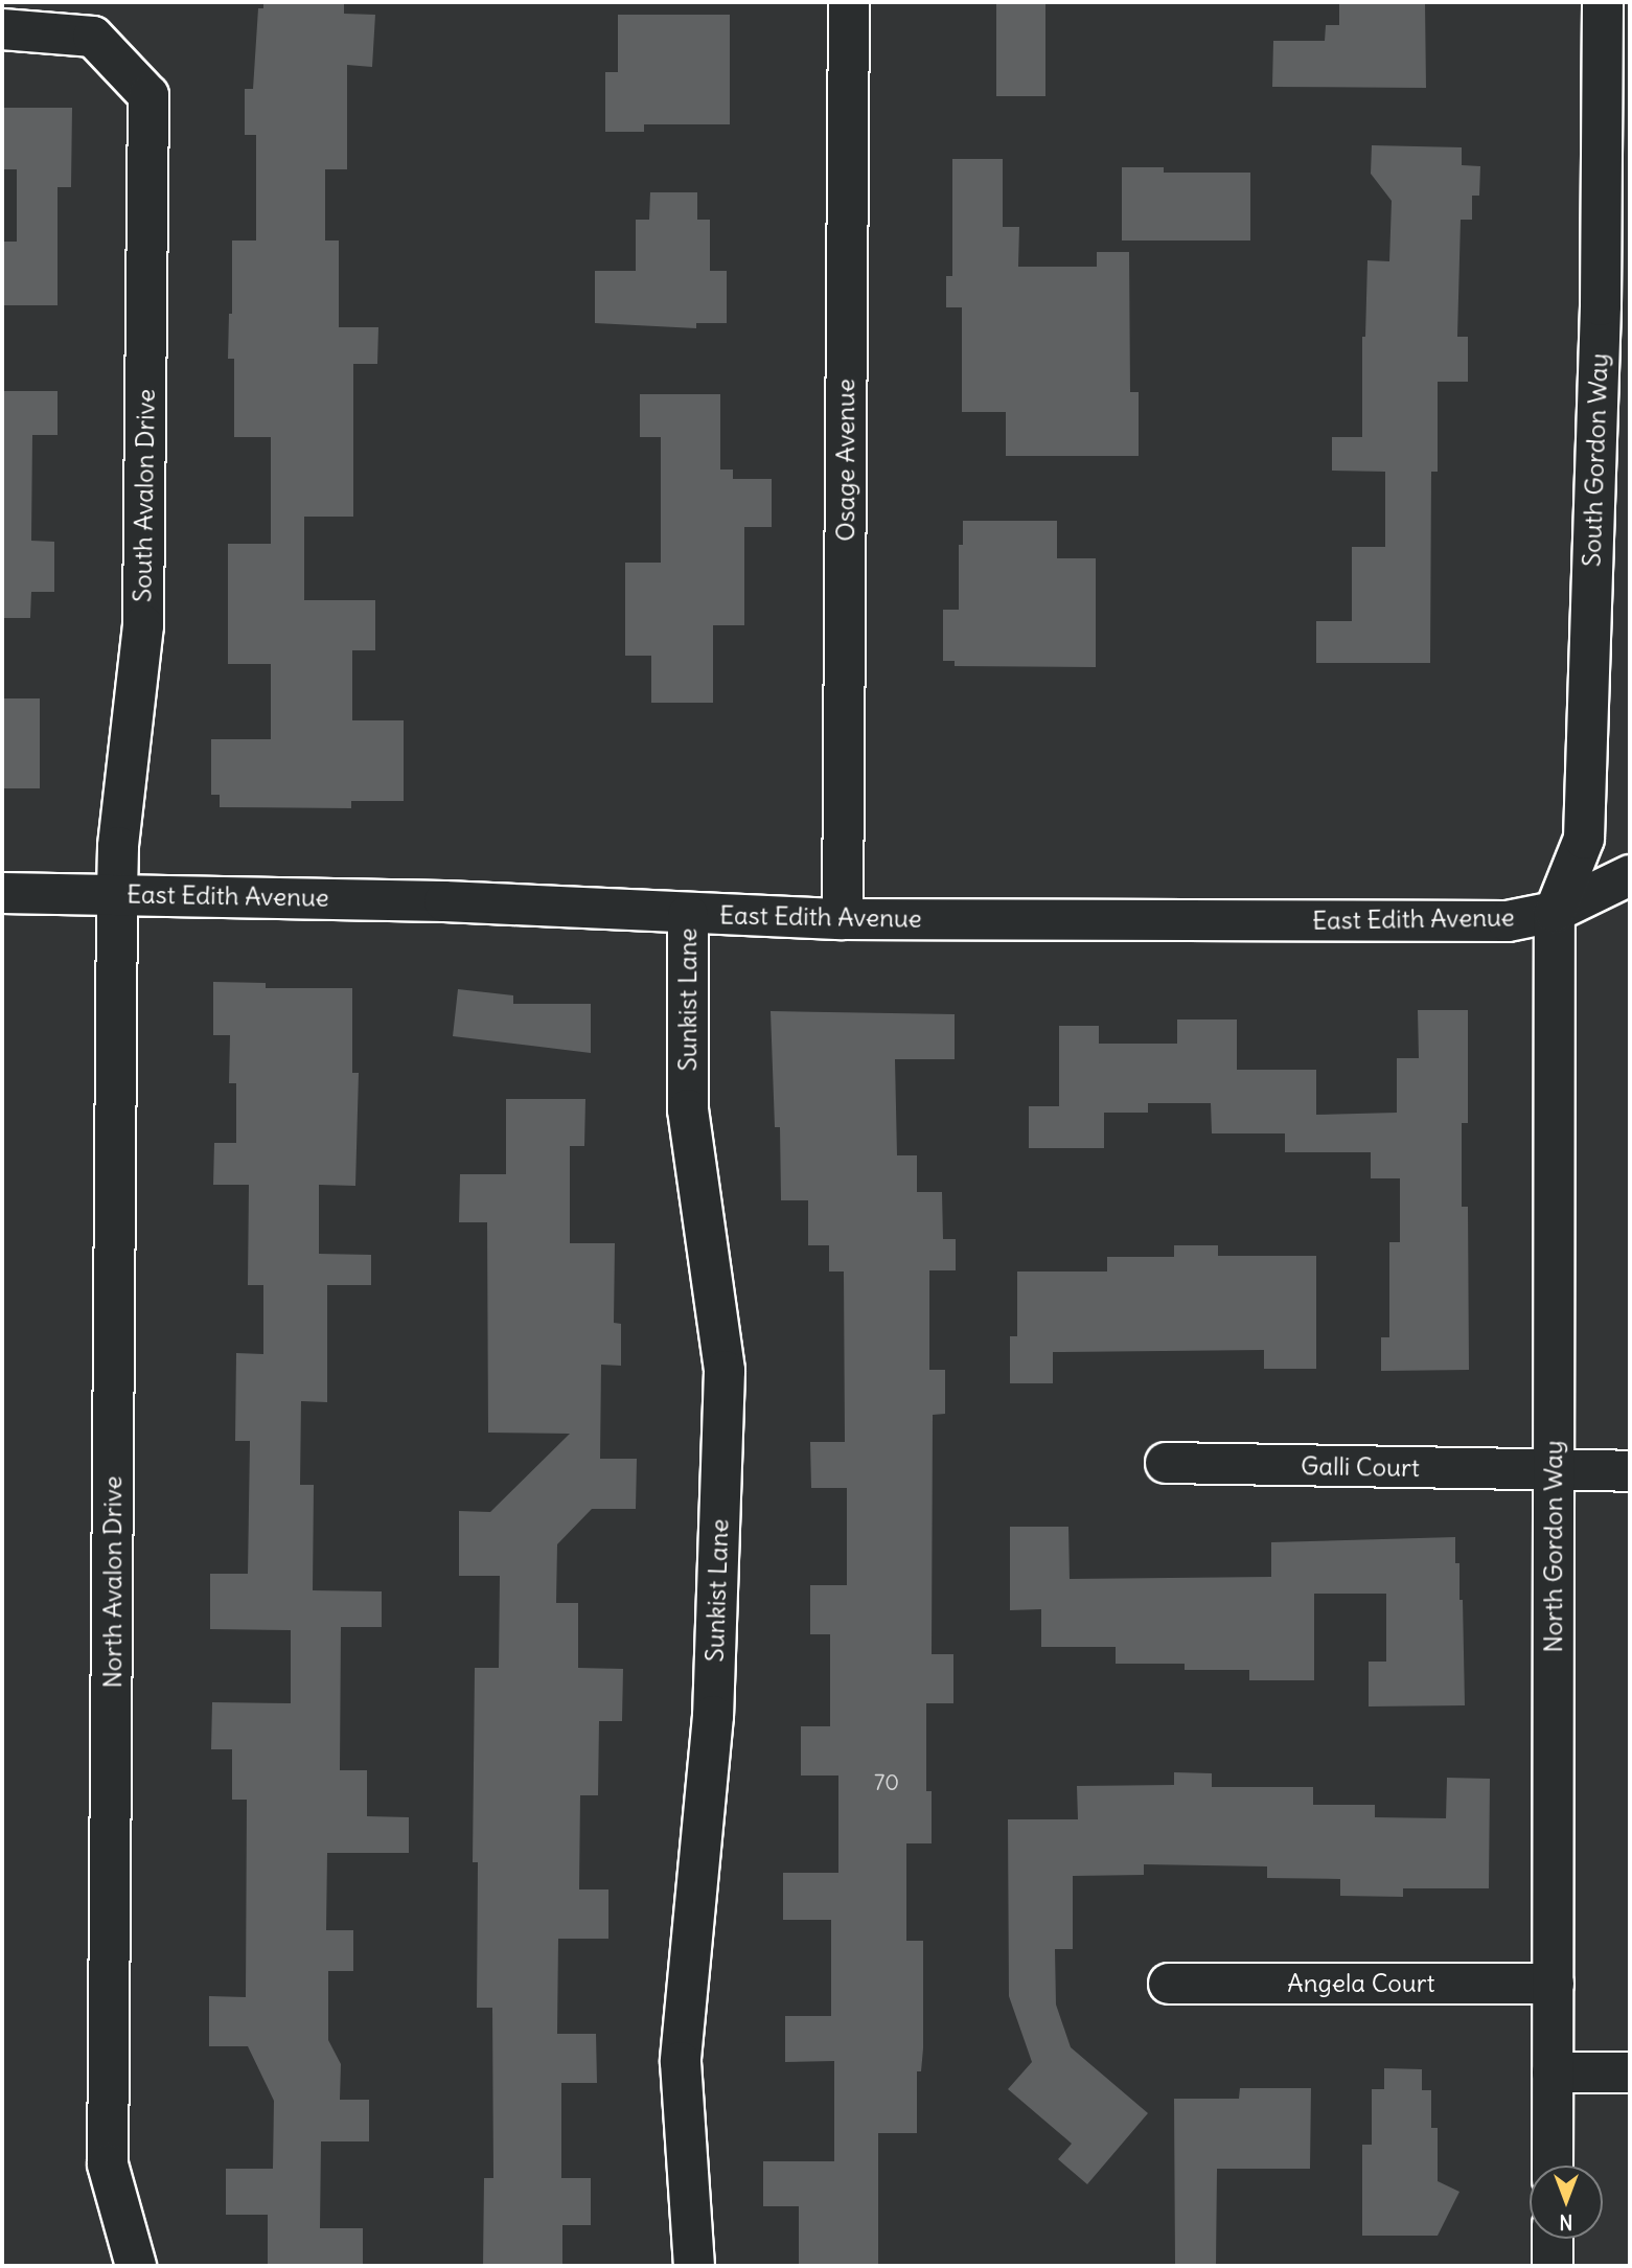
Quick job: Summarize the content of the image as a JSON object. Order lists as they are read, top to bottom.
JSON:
{
  "streets": {
    "street": [
      "Osage Avenue",
      "South Gordon Way",
      "South Avalon Drive",
      "East Edith Avenue",
      "Sunkist Lane",
      "Galli Court",
      "North Gordon Way",
      "North Avalon Drive",
      "Angela Court"
    ]
  },
  "crossings": [
    ["Osage Avenue", "East Edith Avenue"],
    ["South Gordon Way", "East Edith Avenue"],
    ["South Gordon Way", "North Gordon Way"],
    ["South Avalon Drive", "East Edith Avenue"],
    ["South Avalon Drive", "North Avalon Drive"],
    ["East Edith Avenue", "Sunkist Lane"],
    ["East Edith Avenue", "North Gordon Way"],
    ["East Edith Avenue", "North Avalon Drive"],
    ["Galli Court", "North Gordon Way"],
    ["North Gordon Way", "Angela Court"]
  ],
  "house_numbers": ["70"],
  "north": "bottom"
}
